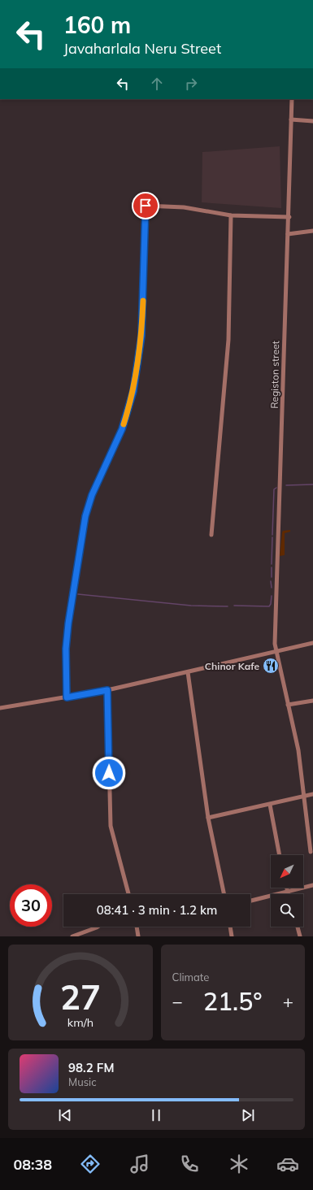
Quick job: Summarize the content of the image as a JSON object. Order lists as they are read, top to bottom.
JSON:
{
  "streets": {
    "street": ["Registon street"]
  },
  "places": {
    "restaurant": ["Chinor Kafe"]
  },
  "north": "bottom left",
  "page": {
    "turn": ["160 m", "Javaharlala Neru Street"],
    "limit": "30",
    "trip": "08:41 · 3 min · 1.2 km",
    "tile": "Climate",
    "heat": ["−", "21.5°", "+"],
    "song": ["98.2 FM", "Music"],
    "tabs": "08:38",
    "gauge": ["27", "km/h"]
  }
}
